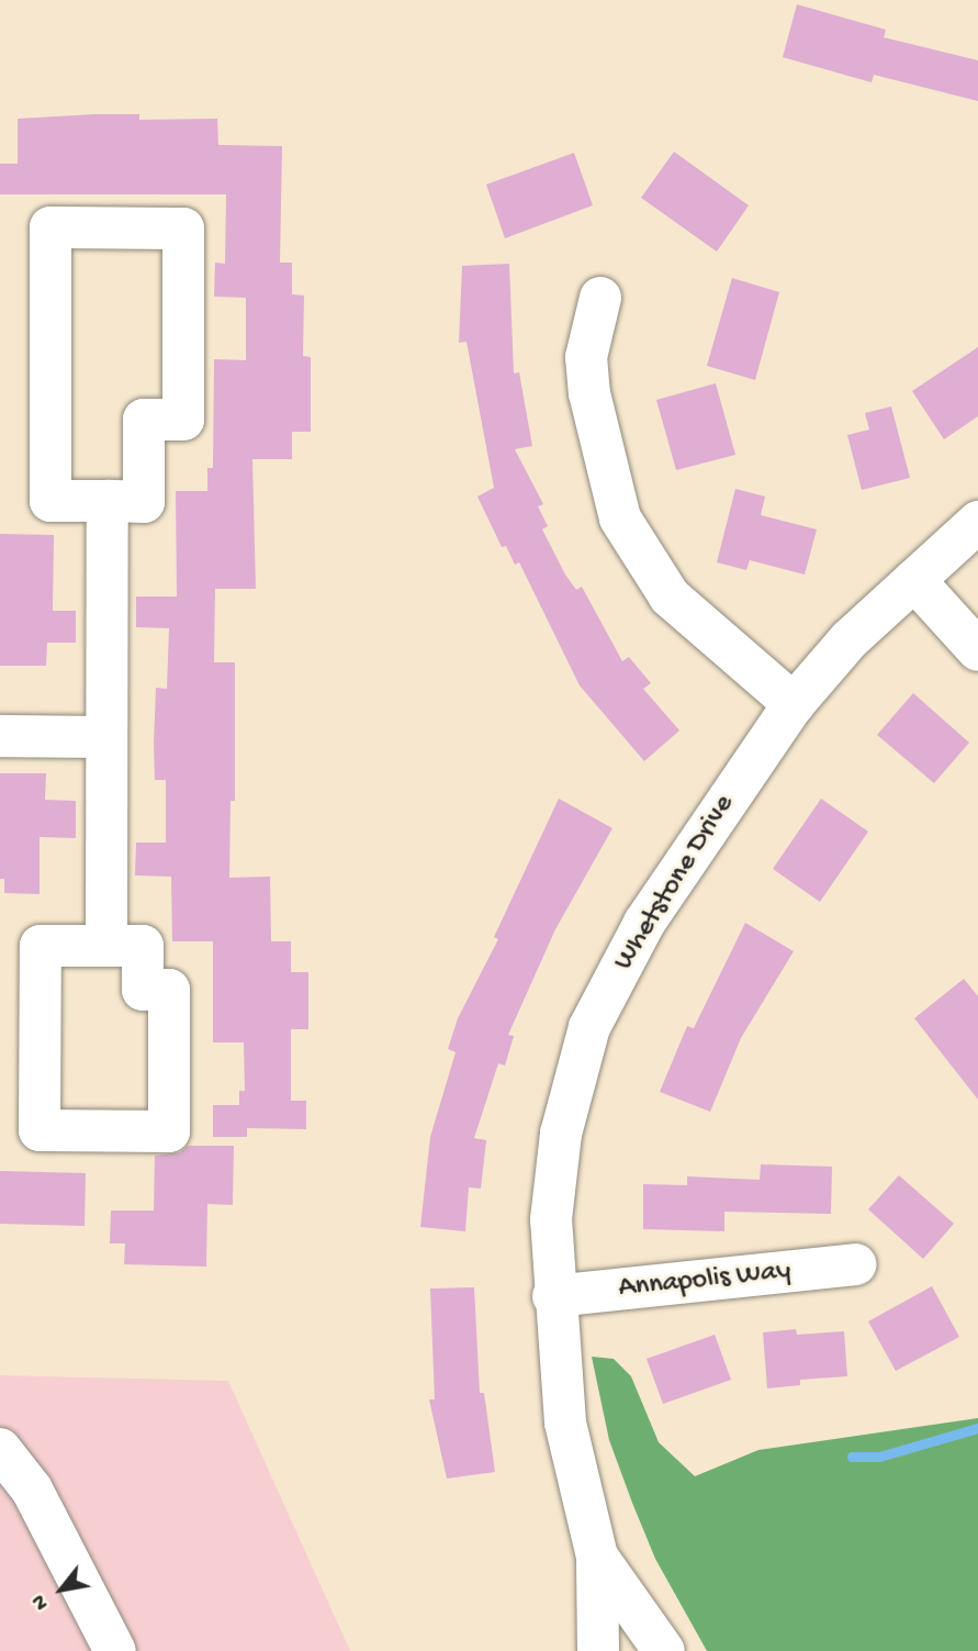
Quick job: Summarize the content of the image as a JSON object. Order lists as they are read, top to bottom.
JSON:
{
  "streets": {
    "street": ["Whetstone Drive", "Annapolis Way"]
  },
  "crossings": [
    ["Whetstone Drive", "Annapolis Way"]
  ],
  "north": "bottom left"
}
